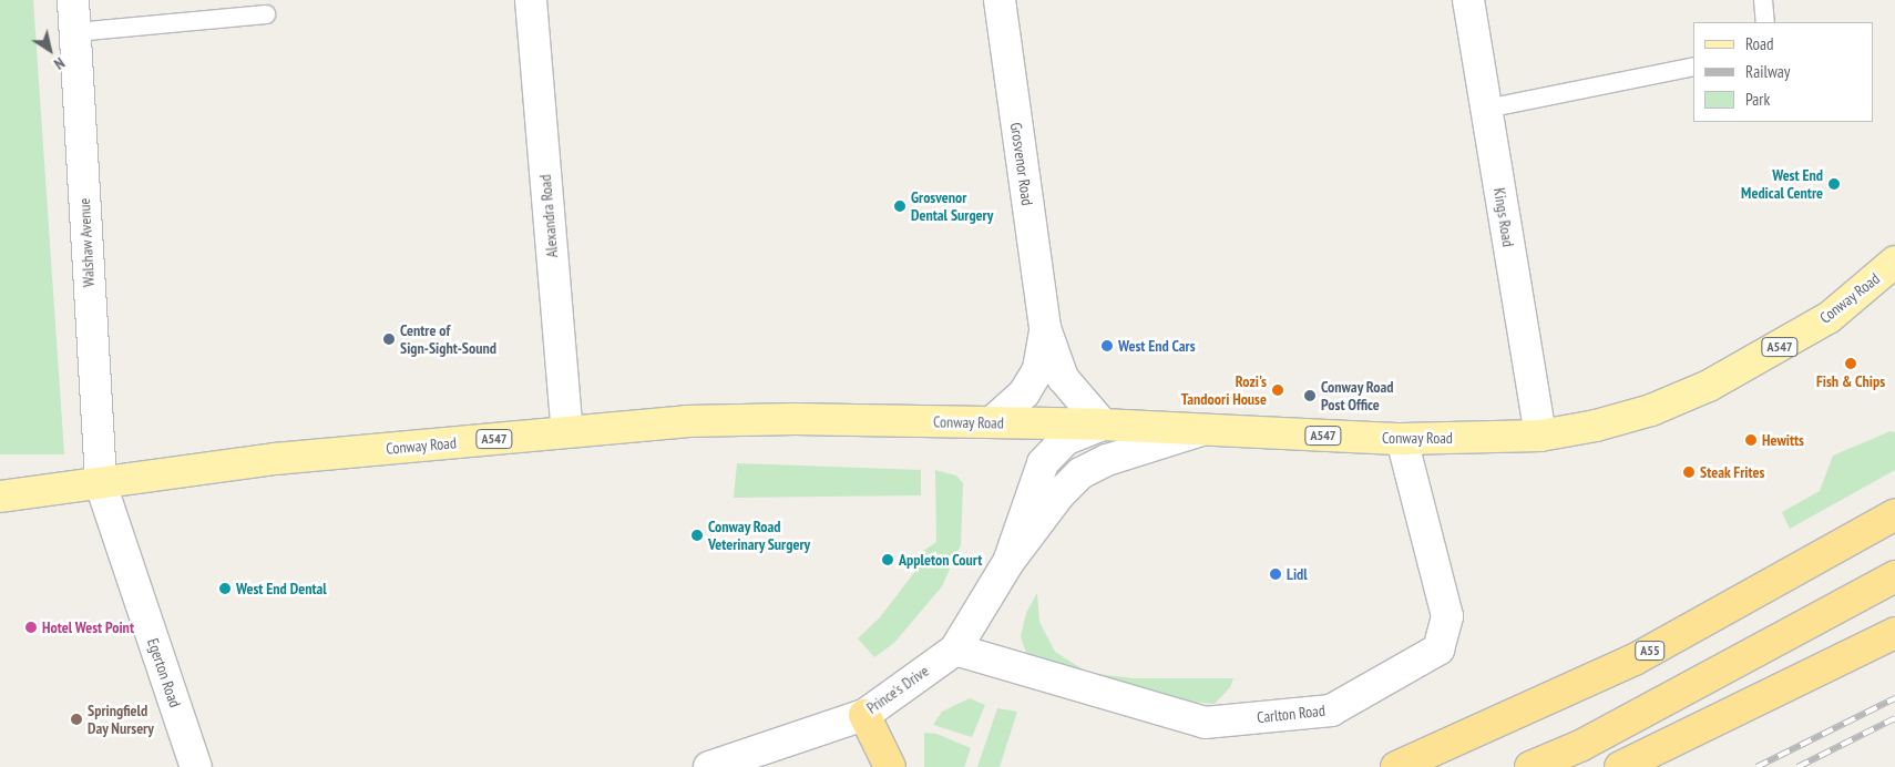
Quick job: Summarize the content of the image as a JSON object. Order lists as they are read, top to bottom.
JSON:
{
  "streets": {
    "highway": ["A55"],
    "main road": ["Conway Road", "A547"],
    "street": [
      "Grosvenor Road",
      "Alexandra Road",
      "Kings Road",
      "Walshaw Avenue",
      "Egerton Road",
      "Prince's Drive",
      "Carlton Road"
    ]
  },
  "crossings": [
    ["Grosvenor Road", "Conway Road"],
    ["Grosvenor Road", "Prince's Drive"],
    ["Alexandra Road", "Conway Road"],
    ["Kings Road", "Conway Road"],
    ["Walshaw Avenue", "Conway Road"],
    ["Walshaw Avenue", "Egerton Road"],
    ["Conway Road", "Egerton Road"],
    ["Conway Road", "Prince's Drive"],
    ["Conway Road", "Carlton Road"],
    ["Prince's Drive", "Carlton Road"]
  ],
  "places": [
    "West End Medical Centre",
    "Grosvenor Dental Surgery",
    "Centre of Sign-Sight-Sound",
    "West End Cars",
    "Fish & Chips",
    "Rozi's Tandoori House",
    "Conway Road Post Office",
    "Hewitts",
    "Steak Frites",
    "Conway Road Veterinary Surgery",
    "Appleton Court",
    "Lidl",
    "West End Dental",
    "Hotel West Point",
    "Springfield Day Nursery"
  ],
  "legend": ["Road", "Railway", "Park"],
  "north": "bottom right"
}
